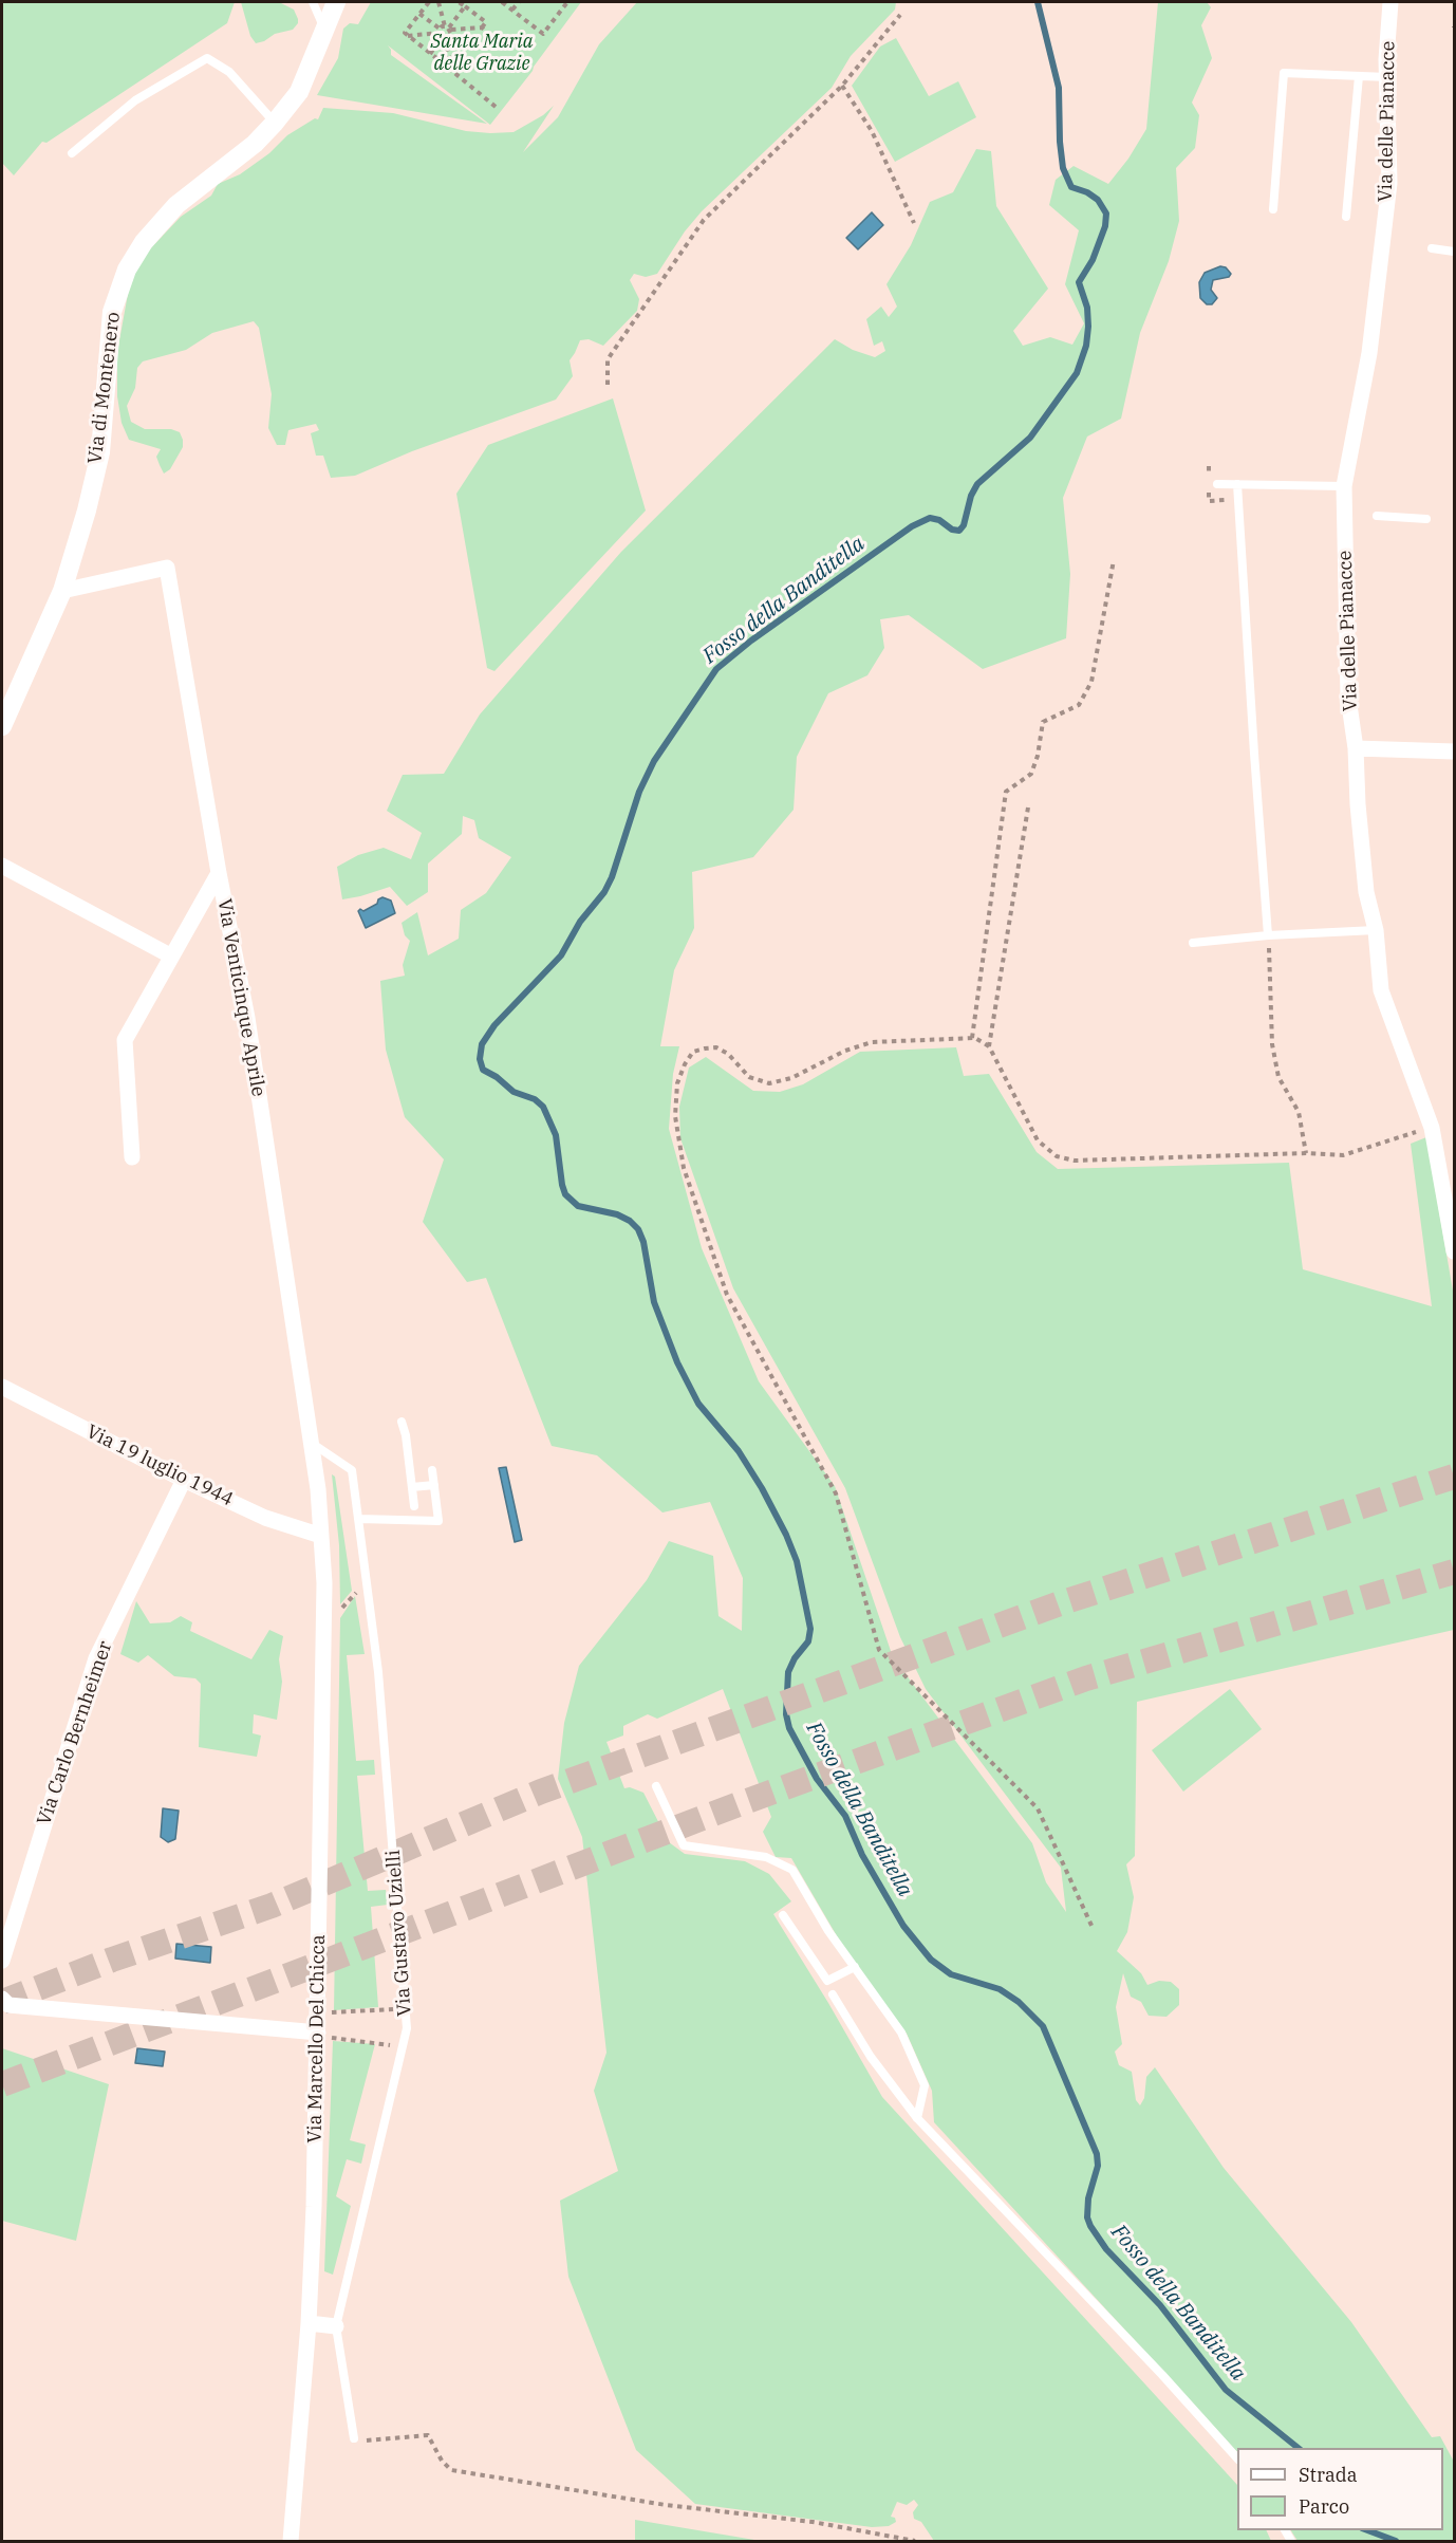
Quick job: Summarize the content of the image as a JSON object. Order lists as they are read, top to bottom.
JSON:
{
  "streets": {
    "street": [
      "Via delle Pianacce",
      "Via di Montenero",
      "Via Venticinque Aprile",
      "Via 19 luglio 1944",
      "Via Carlo Bernheimer",
      "Via Marcello Del Chicca"
    ],
    "lane": ["Via Gustavo Uzielli"]
  },
  "crossings": [
    ["Via di Montenero", "Via Venticinque Aprile"],
    ["Via Venticinque Aprile", "Via 19 luglio 1944"],
    ["Via Venticinque Aprile", "Via Gustavo Uzielli"],
    ["Via Venticinque Aprile", "Via Marcello Del Chicca"],
    ["Via 19 luglio 1944", "Via Carlo Bernheimer"],
    ["Via 19 luglio 1944", "Via Marcello Del Chicca"]
  ],
  "water": ["Fosso della Banditella"],
  "parks": ["Santa Maria delle Grazie"],
  "legend": ["Strada", "Parco"]
}
